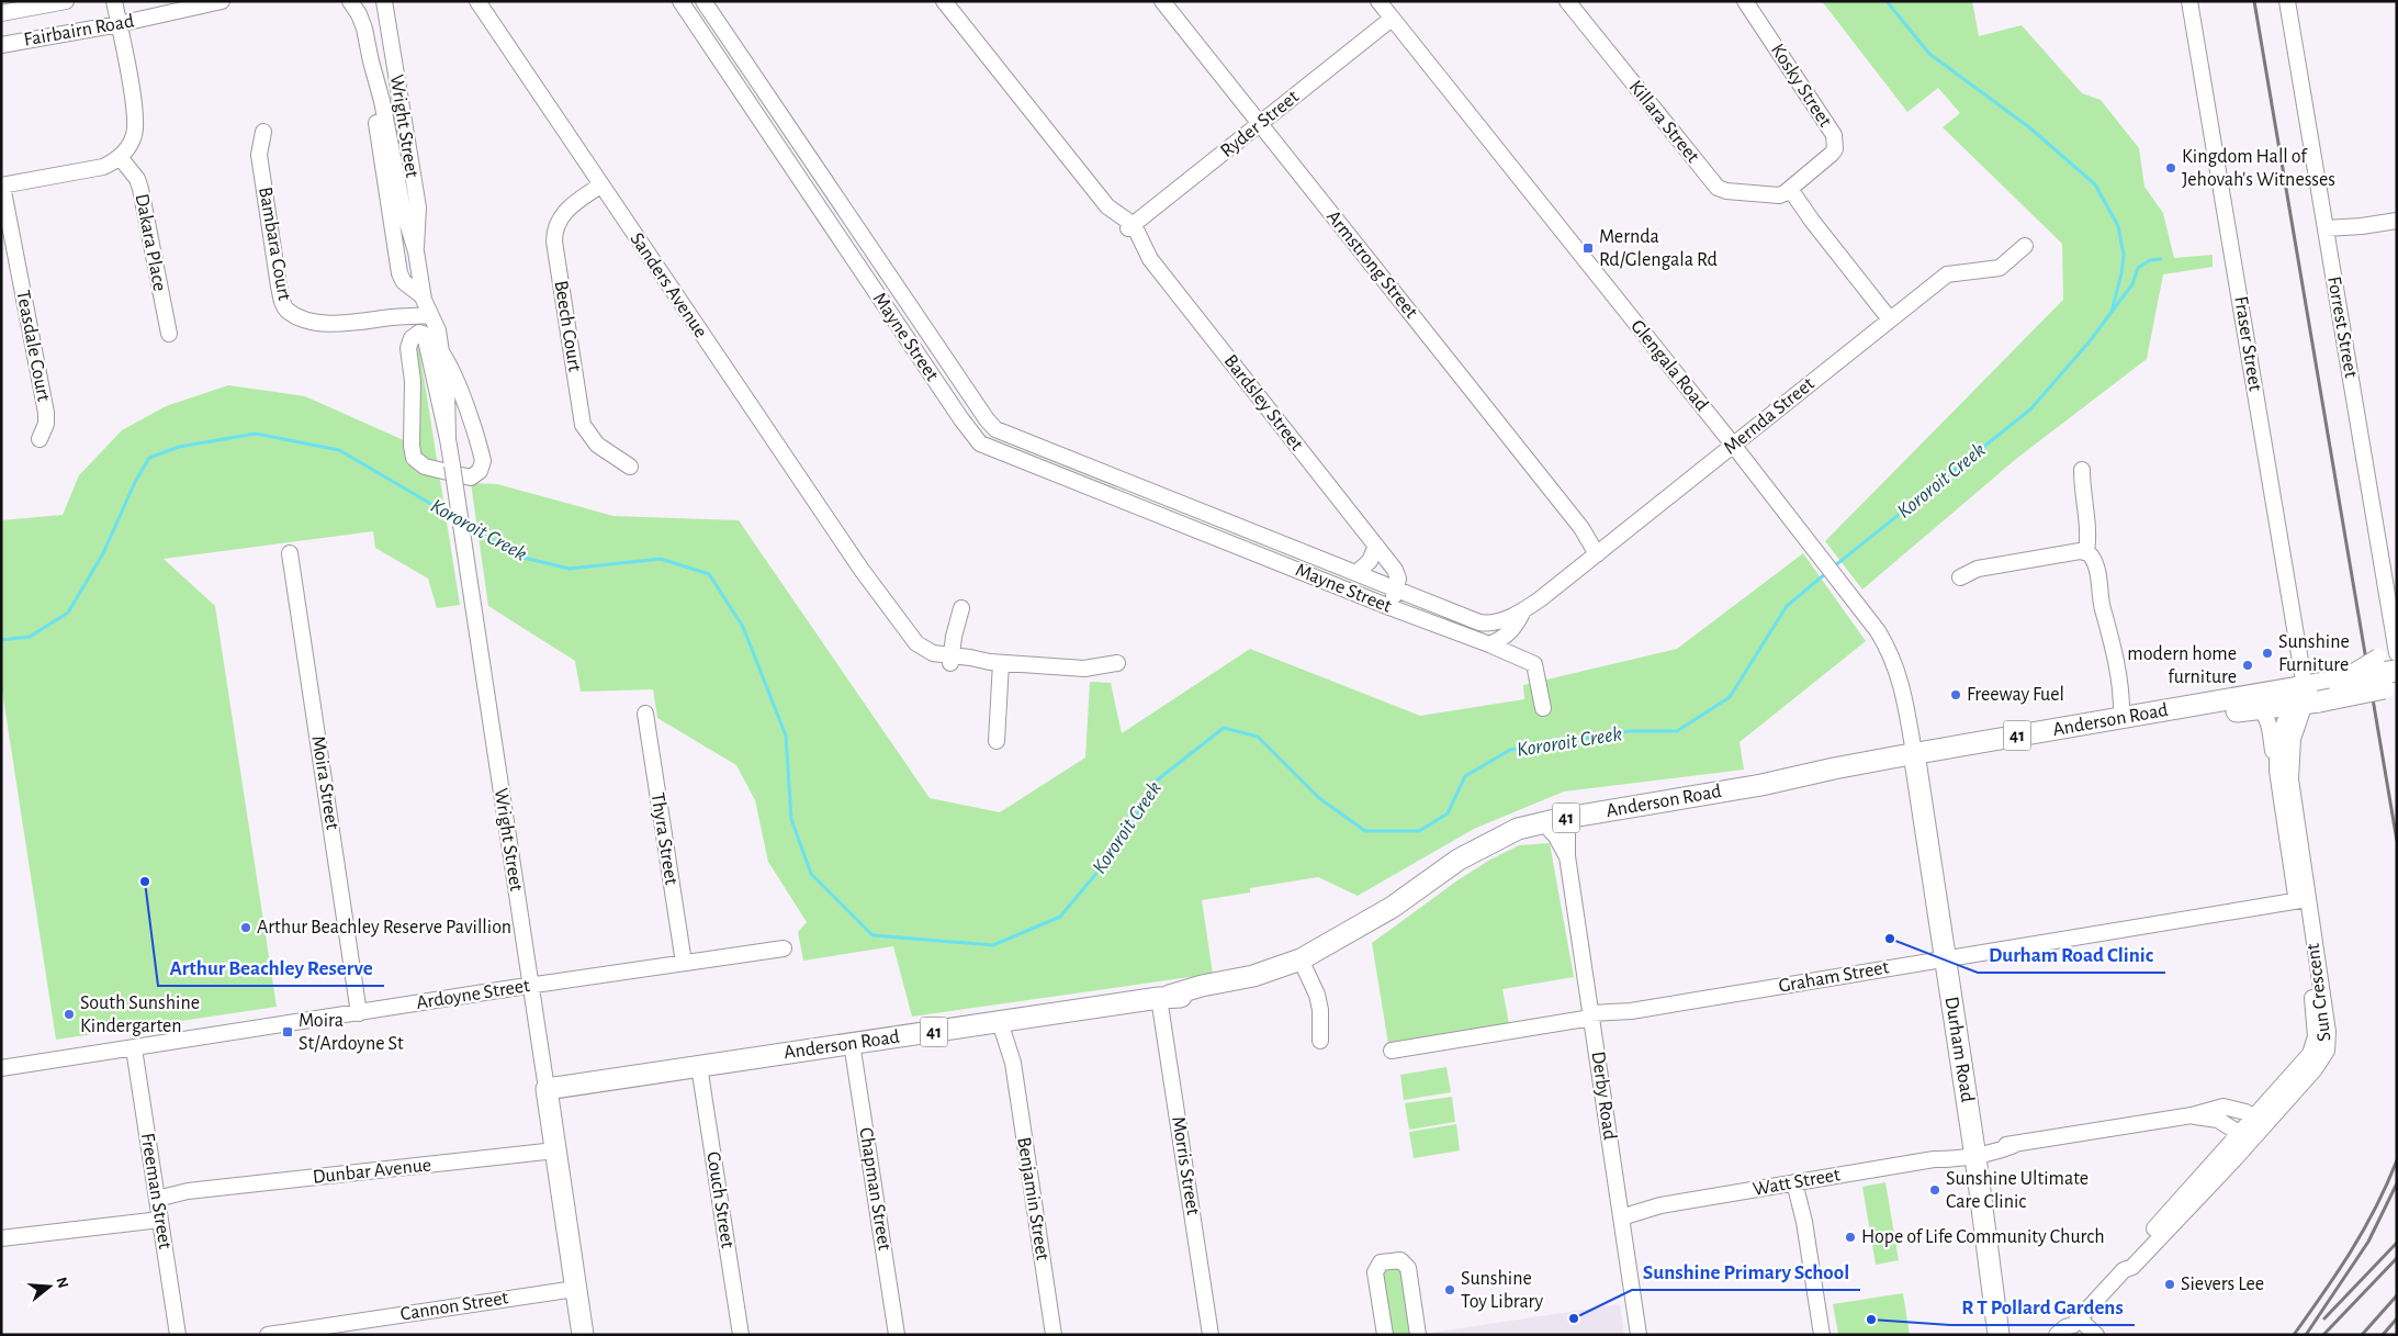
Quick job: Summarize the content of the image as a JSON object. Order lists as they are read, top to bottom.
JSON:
{
  "streets": {
    "main road": [
      "Wright Street",
      "Anderson Road",
      "41",
      "Durham Road"
    ],
    "street": [
      "Fairbairn Road",
      "Kosky Street",
      "Killara Street",
      "Ryder Street",
      "Dakara Place",
      "Bambara Court",
      "Armstrong Street",
      "Sanders Avenue",
      "Beech Court",
      "Forrest Street",
      "Mayne Street",
      "Fraser Street",
      "Teasdale Court",
      "Glengala Road",
      "Bardsley Street",
      "Mernda Street",
      "Moira Street",
      "Thyra Street",
      "Graham Street",
      "Sun Crescent",
      "Ardoyne Street",
      "Derby Road",
      "Morris Street",
      "Dunbar Avenue",
      "Watt Street",
      "Chapman Street",
      "Freeman Street",
      "Benjamin Street",
      "Couch Street",
      "Cannon Street"
    ]
  },
  "crossings": [
    ["Kosky Street", "Killara Street"],
    ["Ryder Street", "Armstrong Street"],
    ["Ryder Street", "Glengala Road"],
    ["Ryder Street", "Bardsley Street"],
    ["Wright Street", "Bambara Court"],
    ["Wright Street", "Anderson Road"],
    ["Wright Street", "Ardoyne Street"],
    ["Wright Street", "Dunbar Avenue"],
    ["Wright Street", "Cannon Street"],
    ["Armstrong Street", "Mernda Street"],
    ["Sanders Avenue", "Beech Court"],
    ["Mayne Street", "Bardsley Street"],
    ["Mayne Street", "Mernda Street"],
    ["Fraser Street", "Anderson Road"],
    ["Fraser Street", "Sun Crescent"],
    ["Glengala Road", "Mernda Street"],
    ["Glengala Road", "Anderson Road"],
    ["Glengala Road", "Durham Road"],
    ["Anderson Road", "Sun Crescent"],
    ["Anderson Road", "Durham Road"],
    ["Anderson Road", "Derby Road"],
    ["Anderson Road", "Morris Street"],
    ["Anderson Road", "Chapman Street"],
    ["Anderson Road", "Benjamin Street"],
    ["Anderson Road", "Couch Street"],
    ["Moira Street", "Ardoyne Street"],
    ["Thyra Street", "Ardoyne Street"],
    ["Graham Street", "Sun Crescent"],
    ["Graham Street", "Durham Road"],
    ["Graham Street", "Derby Road"],
    ["Sun Crescent", "Watt Street"],
    ["Ardoyne Street", "Freeman Street"],
    ["Durham Road", "Watt Street"],
    ["Derby Road", "Watt Street"],
    ["Dunbar Avenue", "Freeman Street"]
  ],
  "water": ["Kororoit Creek"],
  "places": {
    "other": [
      "Kingdom Hall of Jehovah's Witnesses",
      "Sunshine Furniture",
      "modern home furniture",
      "Freeway Fuel",
      "Arthur Beachley Reserve",
      "Arthur Beachley Reserve Pavillion",
      "Durham Road Clinic",
      "South Sunshine Kindergarten",
      "Sunshine Ultimate Care Clinic",
      "Hope of Life Community Church",
      "Sievers Lee",
      "Sunshine Toy Library",
      "Sunshine Primary School",
      "R T Pollard Gardens"
    ],
    "transit": ["Mernda Rd/Glengala Rd", "Moira St/Ardoyne St"]
  },
  "north": "right"
}
